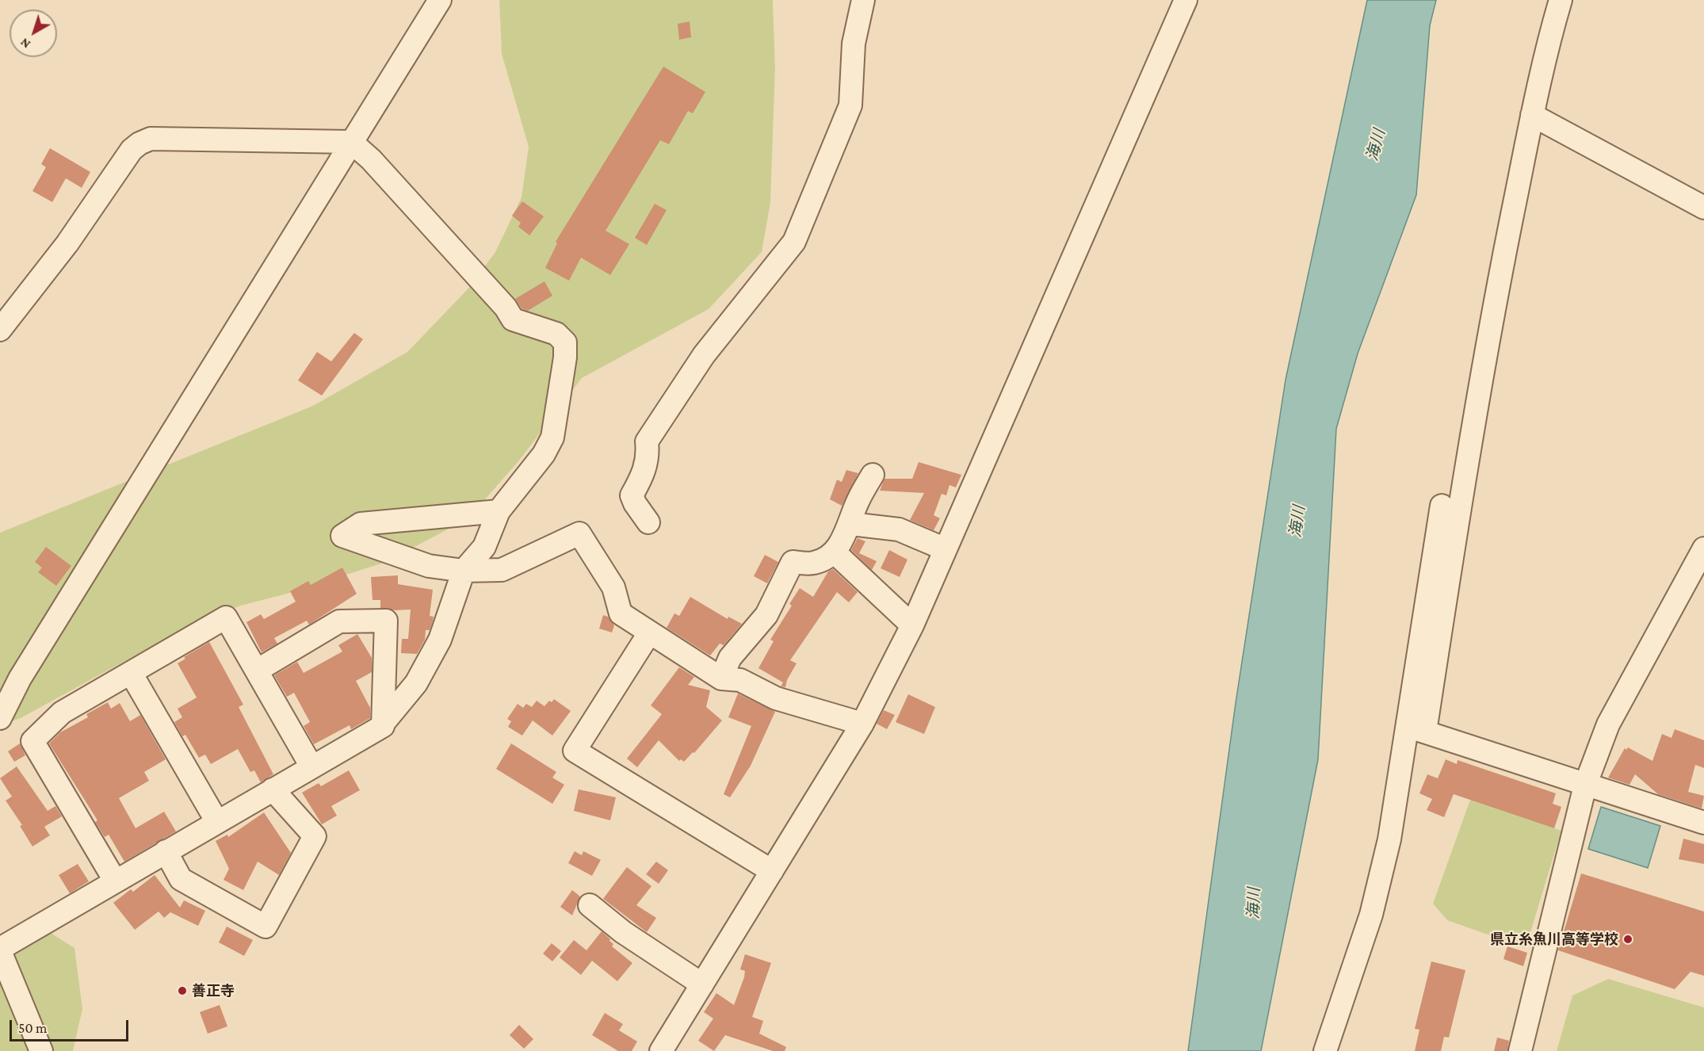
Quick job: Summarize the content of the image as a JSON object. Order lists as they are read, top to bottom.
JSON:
{
  "water": ["海川"],
  "places": ["県立糸魚川高等学校", "善正寺"],
  "scale_bar": "50 m",
  "north": "bottom left"
}
